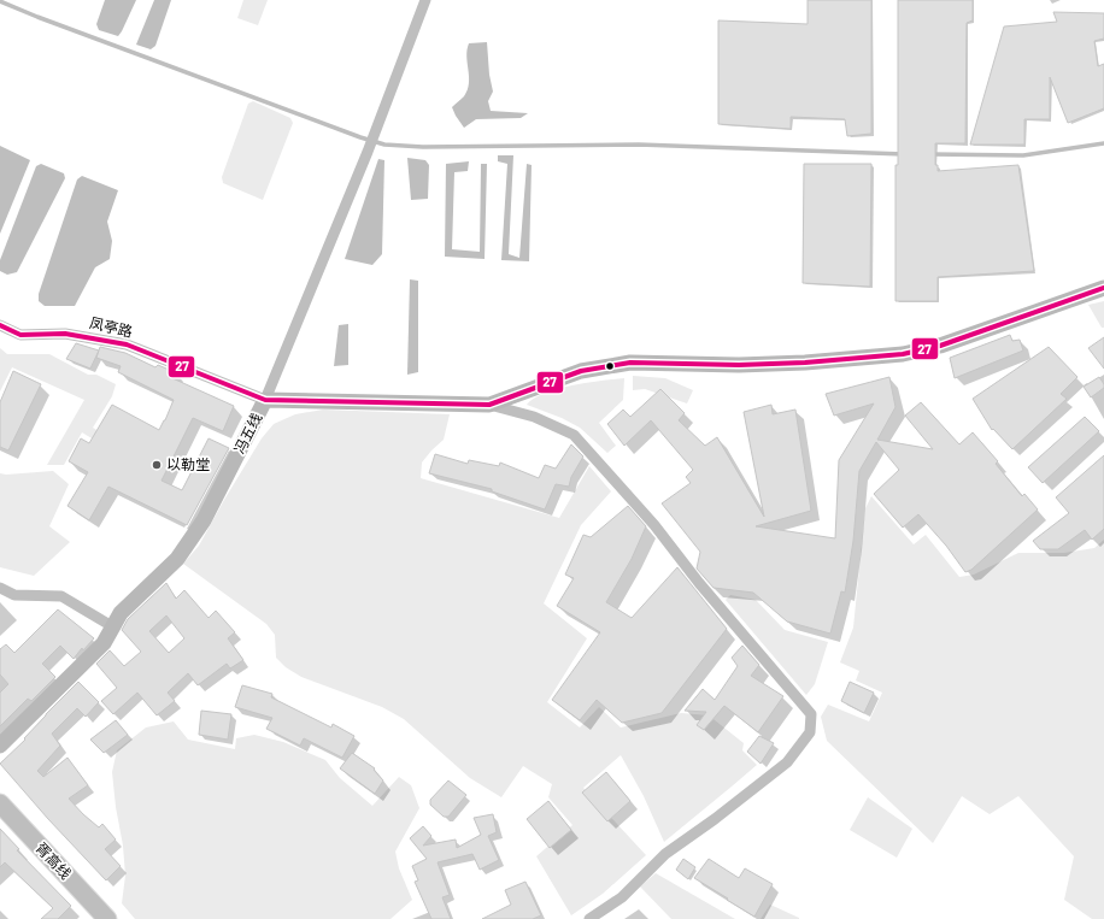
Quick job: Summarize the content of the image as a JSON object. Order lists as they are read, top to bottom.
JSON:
{
  "streets": {
    "main road": ["胥高线"],
    "street": ["凤亭路", "冯五线"]
  },
  "crossings": [
    ["凤亭路", "冯五线"]
  ],
  "places": ["以勒堂"],
  "lines": ["transit line 27"]
}
